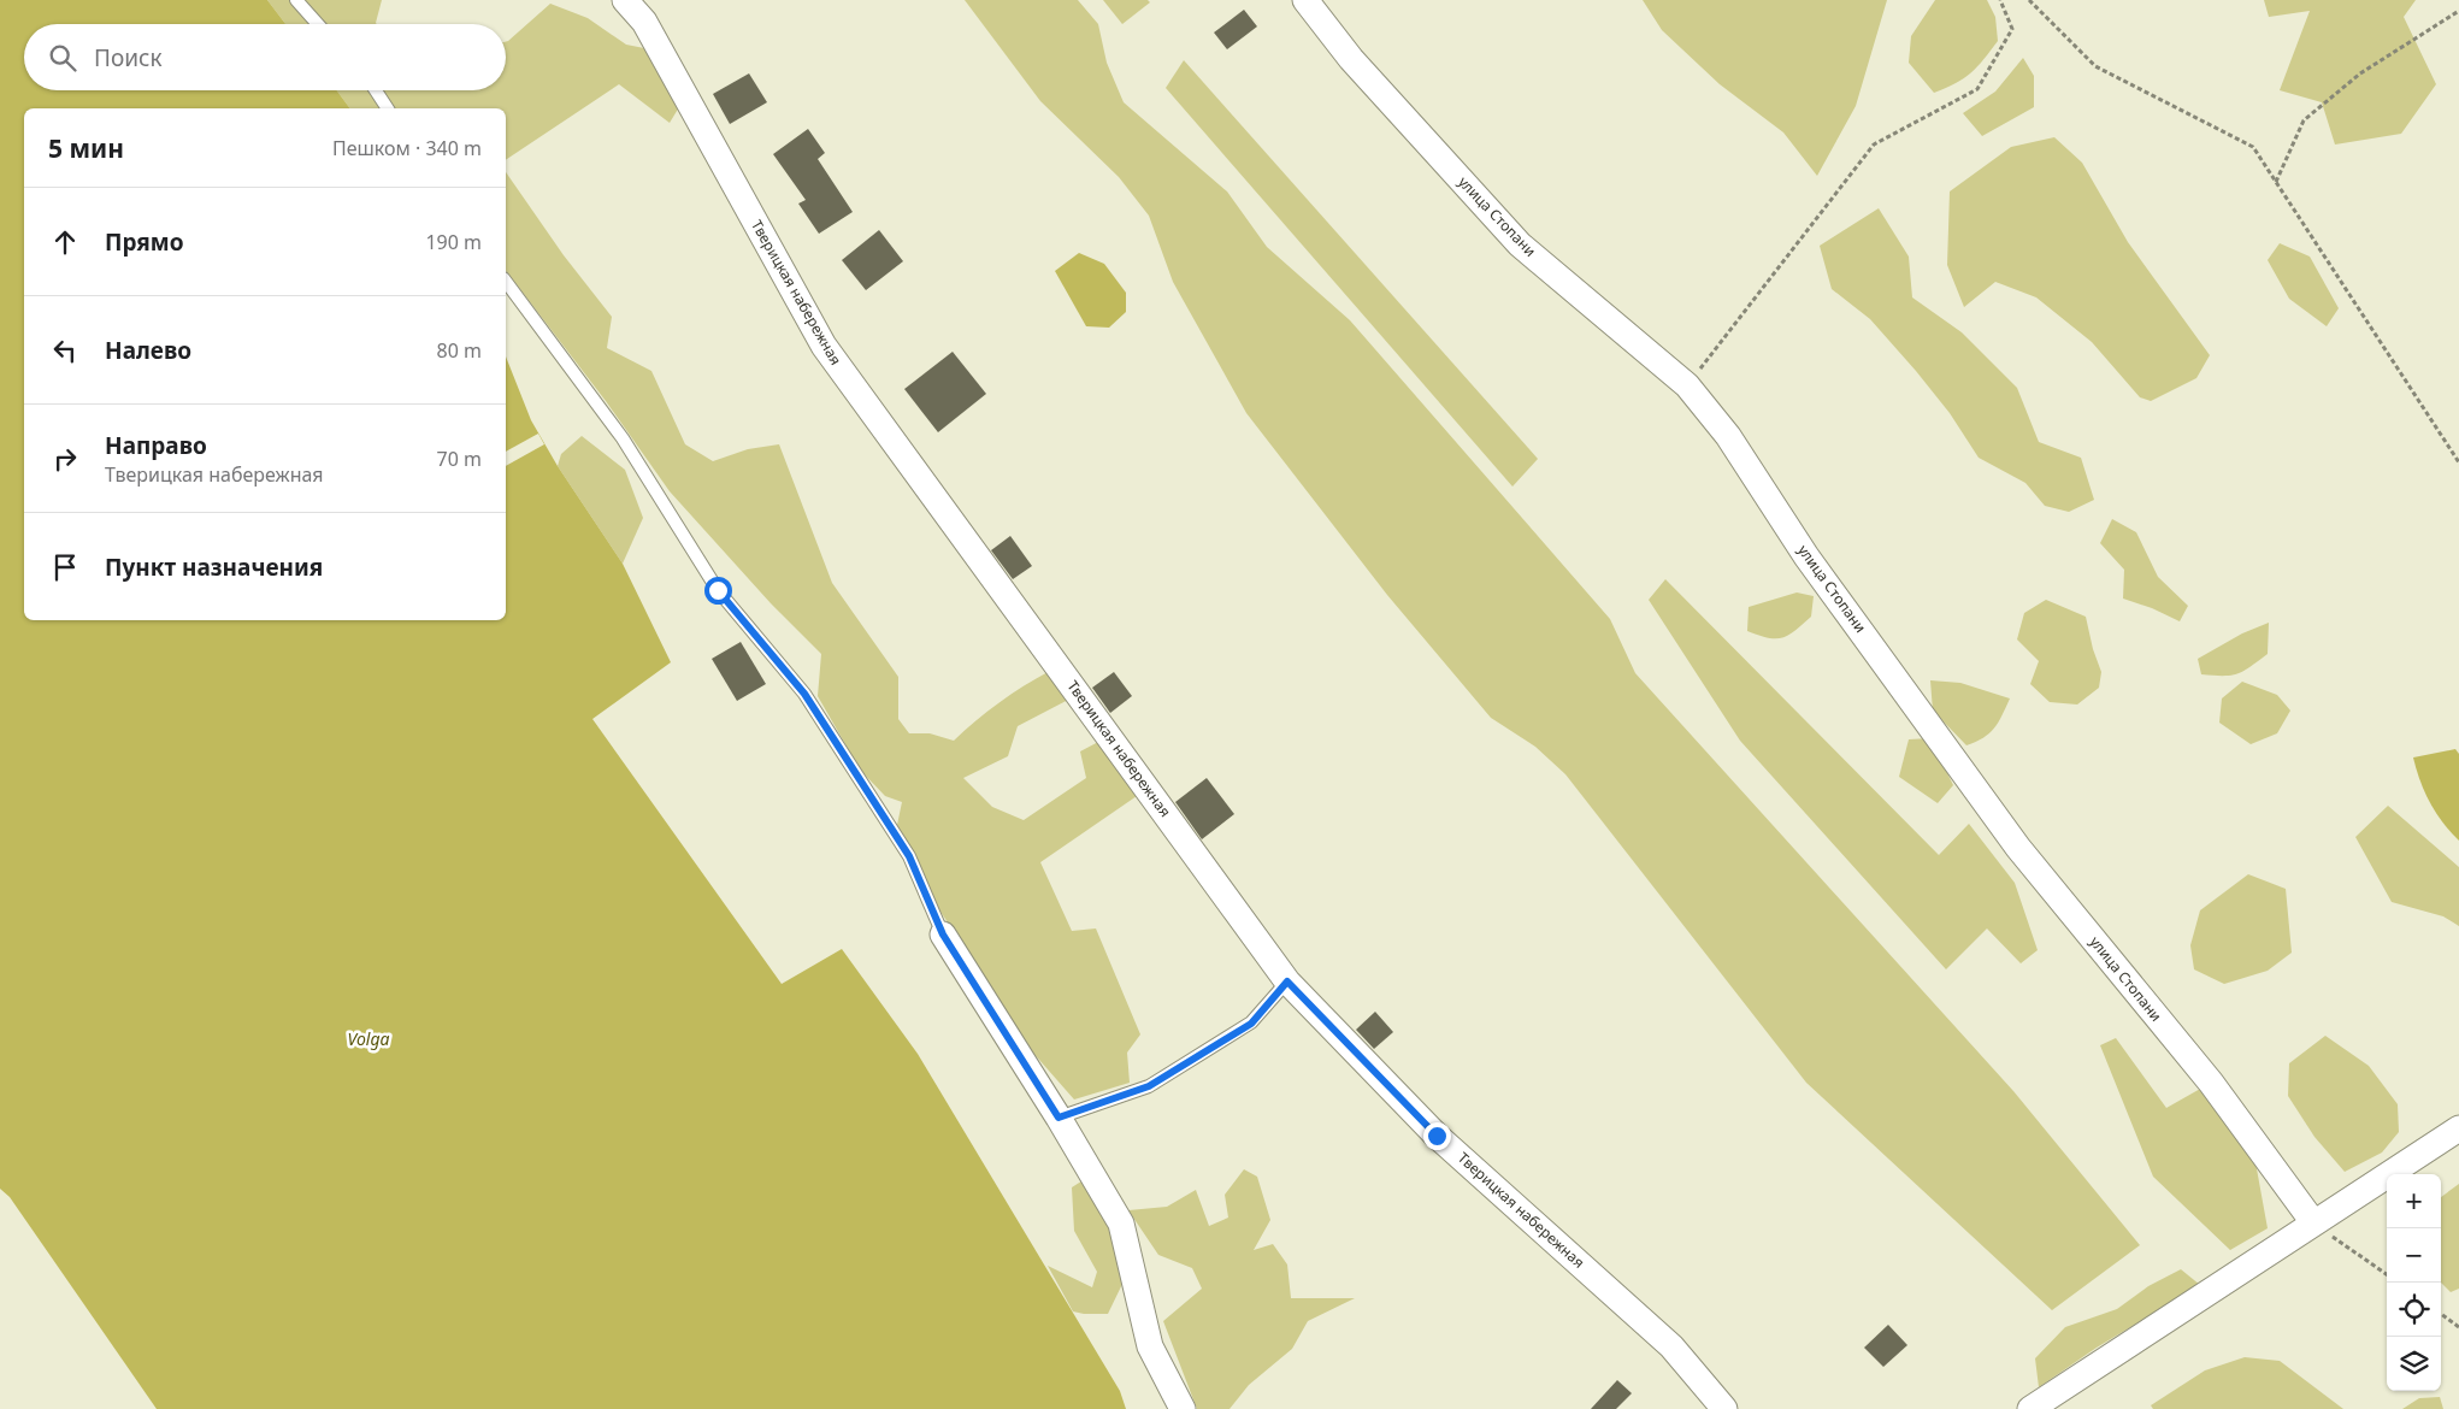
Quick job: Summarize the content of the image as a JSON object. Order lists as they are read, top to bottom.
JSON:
{
  "streets": {
    "street": ["улица Стопани", "Тверицкая набережная"]
  },
  "water": ["Volga"],
  "page": {
    "search": "Поиск",
    "heading": ["5 мин", "Пешком · 340 m"],
    "list": [
      ["Прямо", "190 m"],
      ["Налево", "80 m"],
      ["Направо", "Тверицкая набережная", "70 m"],
      "Пункт назначения"
    ],
    "map_buttons": ["+", "−"]
  }
}
